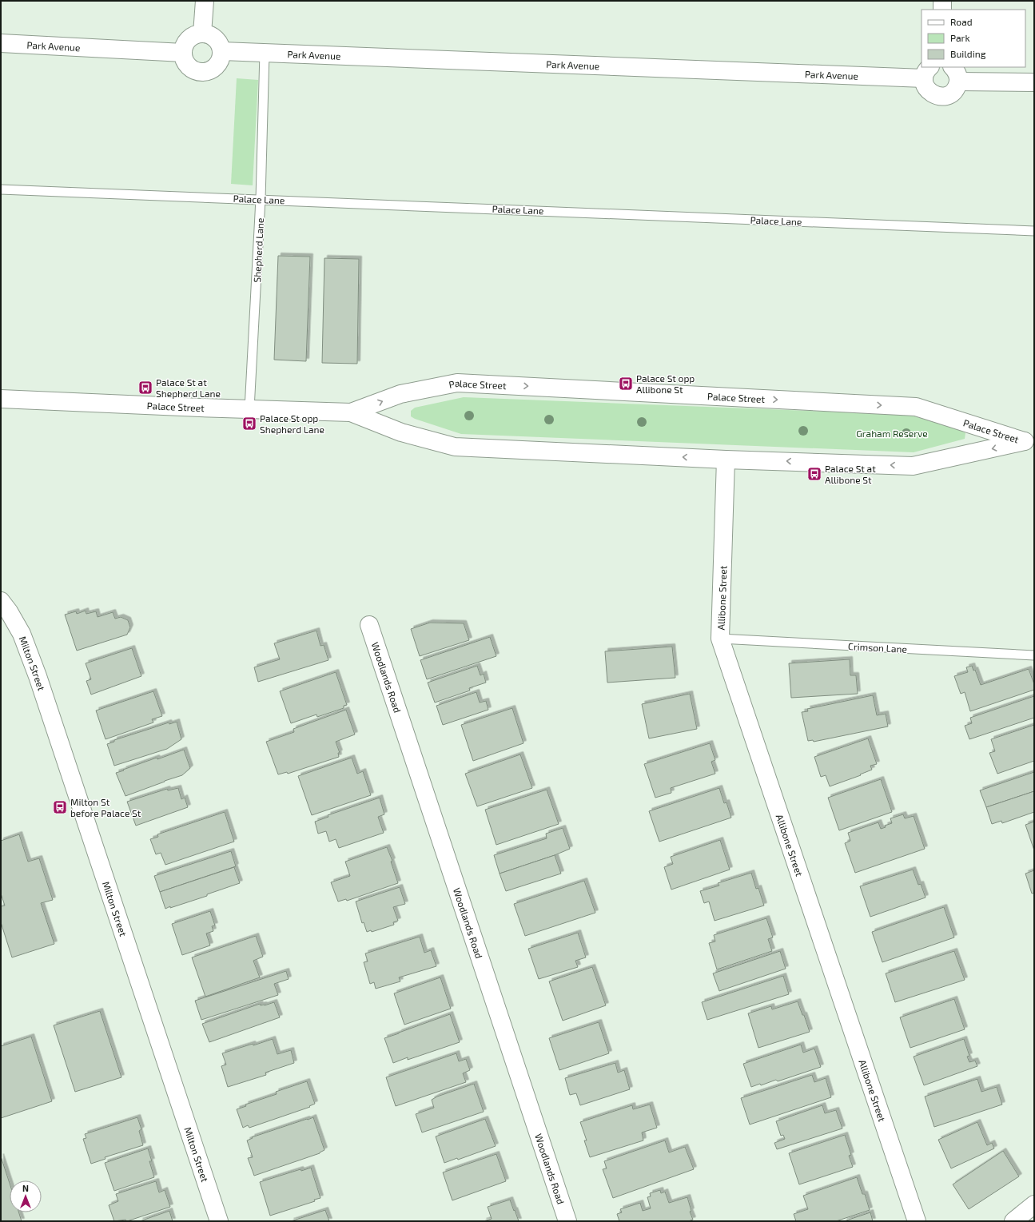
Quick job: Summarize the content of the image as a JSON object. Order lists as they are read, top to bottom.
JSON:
{
  "streets": {
    "street": [
      "Park Avenue",
      "Palace Street",
      "Allibone Street",
      "Milton Street",
      "Woodlands Road"
    ],
    "lane": ["Palace Lane", "Shepherd Lane", "Crimson Lane"]
  },
  "crossings": [
    ["Park Avenue", "Shepherd Lane"],
    ["Palace Lane", "Shepherd Lane"],
    ["Shepherd Lane", "Palace Street"],
    ["Palace Street", "Allibone Street"],
    ["Allibone Street", "Crimson Lane"]
  ],
  "parks": ["Graham Reserve"],
  "places": {
    "bus stop": [
      "Palace St opp Allibone St",
      "Palace St at Shepherd Lane",
      "Palace St opp Shepherd Lane",
      "Palace St at Allibone St",
      "Milton St before Palace St"
    ]
  },
  "legend": ["Road", "Park", "Building"],
  "north": "top"
}
